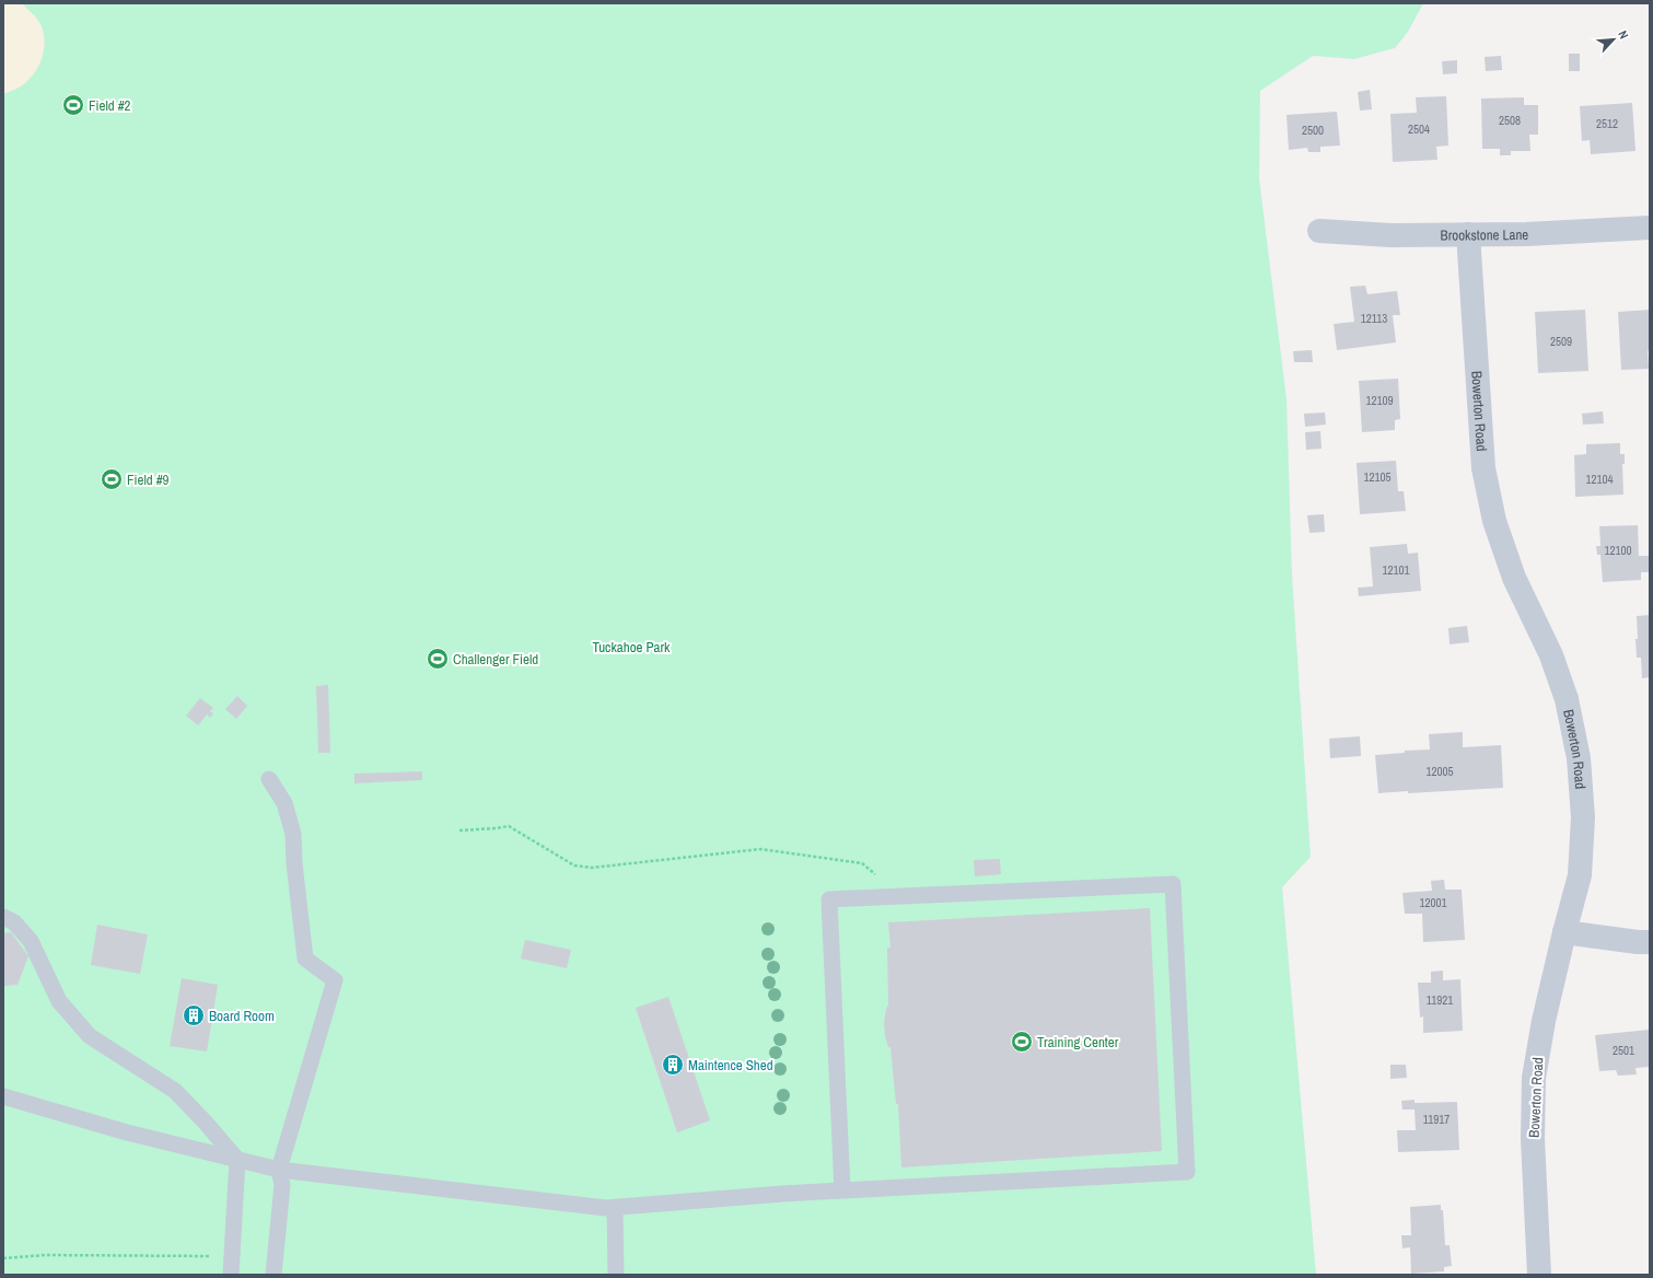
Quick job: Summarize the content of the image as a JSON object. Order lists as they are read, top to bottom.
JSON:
{
  "streets": {
    "street": ["Brookstone Lane", "Bowerton Road"]
  },
  "crossings": [
    ["Brookstone Lane", "Bowerton Road"]
  ],
  "parks": ["Tuckahoe Park"],
  "places": {
    "sports": [
      "Field #2",
      "Field #9",
      "Challenger Field",
      "Training Center"
    ],
    "building": ["Board Room", "Maintence Shed"]
  },
  "house_numbers": [
    "2508",
    "2512",
    "2504",
    "2500",
    "12113",
    "2509",
    "12109",
    "12105",
    "12104",
    "12100",
    "12101",
    "12005",
    "12001",
    "11921",
    "2501",
    "11917"
  ],
  "north": "top right"
}
